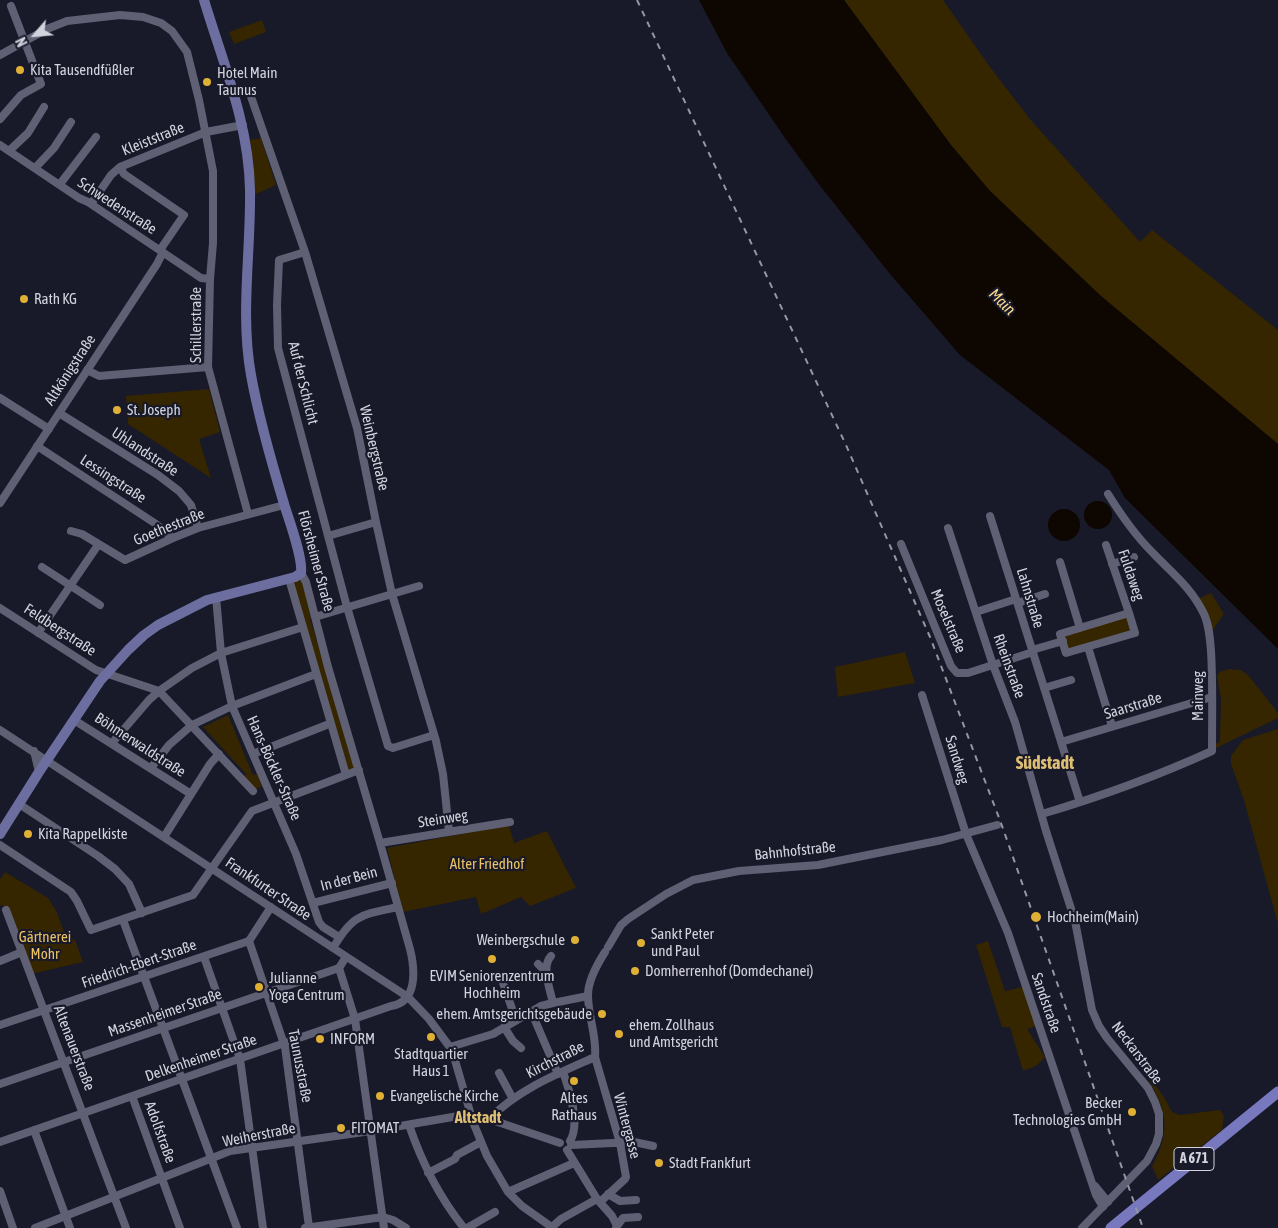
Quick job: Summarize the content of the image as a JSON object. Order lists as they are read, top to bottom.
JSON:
{
  "streets": {
    "highway": ["A 671"],
    "main road": ["Flörsheimer Straße"],
    "street": [
      "Kleiststraße",
      "Schwedenstraße",
      "Schillerstraße",
      "Altkönigstraße",
      "Auf der Schlicht",
      "Weinbergstraße",
      "Uhlandstraße",
      "Lessingstraße",
      "Goethestraße",
      "Fuldaweg",
      "Lahnstraße",
      "Moselstraße",
      "Feldbergstraße",
      "Rheinstraße",
      "Mainweg",
      "Saarstraße",
      "Böhmerwaldstraße",
      "Sandweg",
      "Hans-Böckler-Straße",
      "Steinweg",
      "Bahnhofstraße",
      "In der Bein",
      "Frankfurter Straße",
      "Friedrich-Ebert-Straße",
      "Sandstraße",
      "Massenheimer Straße",
      "Altenauerstraße",
      "Neckarstraße",
      "Delkenheimer Straße",
      "Kirchstraße",
      "Taunusstraße",
      "Wintergasse",
      "Adolfstraße",
      "Weiherstraße"
    ]
  },
  "crossings": [
    ["Kleiststraße", "Schwedenstraße"],
    ["Kleiststraße", "Schillerstraße"],
    ["Kleiststraße", "Flörsheimer Straße"],
    ["Schwedenstraße", "Schillerstraße"],
    ["Schwedenstraße", "Altkönigstraße"],
    ["Schillerstraße", "Goethestraße"],
    ["Altkönigstraße", "Uhlandstraße"],
    ["Altkönigstraße", "Lessingstraße"],
    ["Auf der Schlicht", "Weinbergstraße"],
    ["Weinbergstraße", "Flörsheimer Straße"],
    ["Weinbergstraße", "Steinweg"],
    ["Uhlandstraße", "Goethestraße"],
    ["Lessingstraße", "Goethestraße"],
    ["Goethestraße", "Flörsheimer Straße"],
    ["Flörsheimer Straße", "Steinweg"],
    ["Flörsheimer Straße", "In der Bein"],
    ["Flörsheimer Straße", "Frankfurter Straße"],
    ["Flörsheimer Straße", "Delkenheimer Straße"],
    ["Lahnstraße", "Moselstraße"],
    ["Lahnstraße", "Mainweg"],
    ["Lahnstraße", "Saarstraße"],
    ["Moselstraße", "Rheinstraße"],
    ["Rheinstraße", "Mainweg"],
    ["Rheinstraße", "Neckarstraße"],
    ["Mainweg", "Saarstraße"],
    ["Mainweg", "Neckarstraße"],
    ["Sandweg", "Bahnhofstraße"],
    ["Sandweg", "Sandstraße"],
    ["Hans-Böckler-Straße", "In der Bein"],
    ["Bahnhofstraße", "Sandstraße"],
    ["Bahnhofstraße", "Kirchstraße"],
    ["Frankfurter Straße", "Delkenheimer Straße"],
    ["Frankfurter Straße", "Wintergasse"],
    ["Frankfurter Straße", "Weiherstraße"],
    ["Friedrich-Ebert-Straße", "Altenauerstraße"],
    ["Friedrich-Ebert-Straße", "Taunusstraße"],
    ["Sandstraße", "Neckarstraße"],
    ["Massenheimer Straße", "Altenauerstraße"],
    ["Massenheimer Straße", "Taunusstraße"],
    ["Altenauerstraße", "Delkenheimer Straße"],
    ["Altenauerstraße", "Weiherstraße"],
    ["Delkenheimer Straße", "Taunusstraße"],
    ["Delkenheimer Straße", "Adolfstraße"],
    ["Kirchstraße", "Wintergasse"],
    ["Taunusstraße", "Weiherstraße"],
    ["Adolfstraße", "Weiherstraße"]
  ],
  "districts": ["Südstadt", "Altstadt"],
  "water": ["Main"],
  "parks": ["Alter Friedhof", "Gärtnerei Mohr"],
  "places": [
    "Kita Tausendfüßler",
    "Hotel Main Taunus",
    "Rath KG",
    "St. Joseph",
    "Kita Rappelkiste",
    "Hochheim(Main)",
    "Weinbergschule",
    "Sankt Peter und Paul",
    "EVIM Seniorenzentrum Hochheim",
    "Domherrenhof (Domdechanei)",
    "Julianne Yoga Centrum",
    "ehem. Amtsgerichtsgebäude",
    "ehem. Zollhaus und Amtsgericht",
    "Stadtquartier Haus 1",
    "INFORM",
    "Altes Rathaus",
    "Evangelische Kirche",
    "Becker Technologies GmbH",
    "FITOMAT",
    "Stadt Frankfurt"
  ],
  "north": "bottom left"
}
